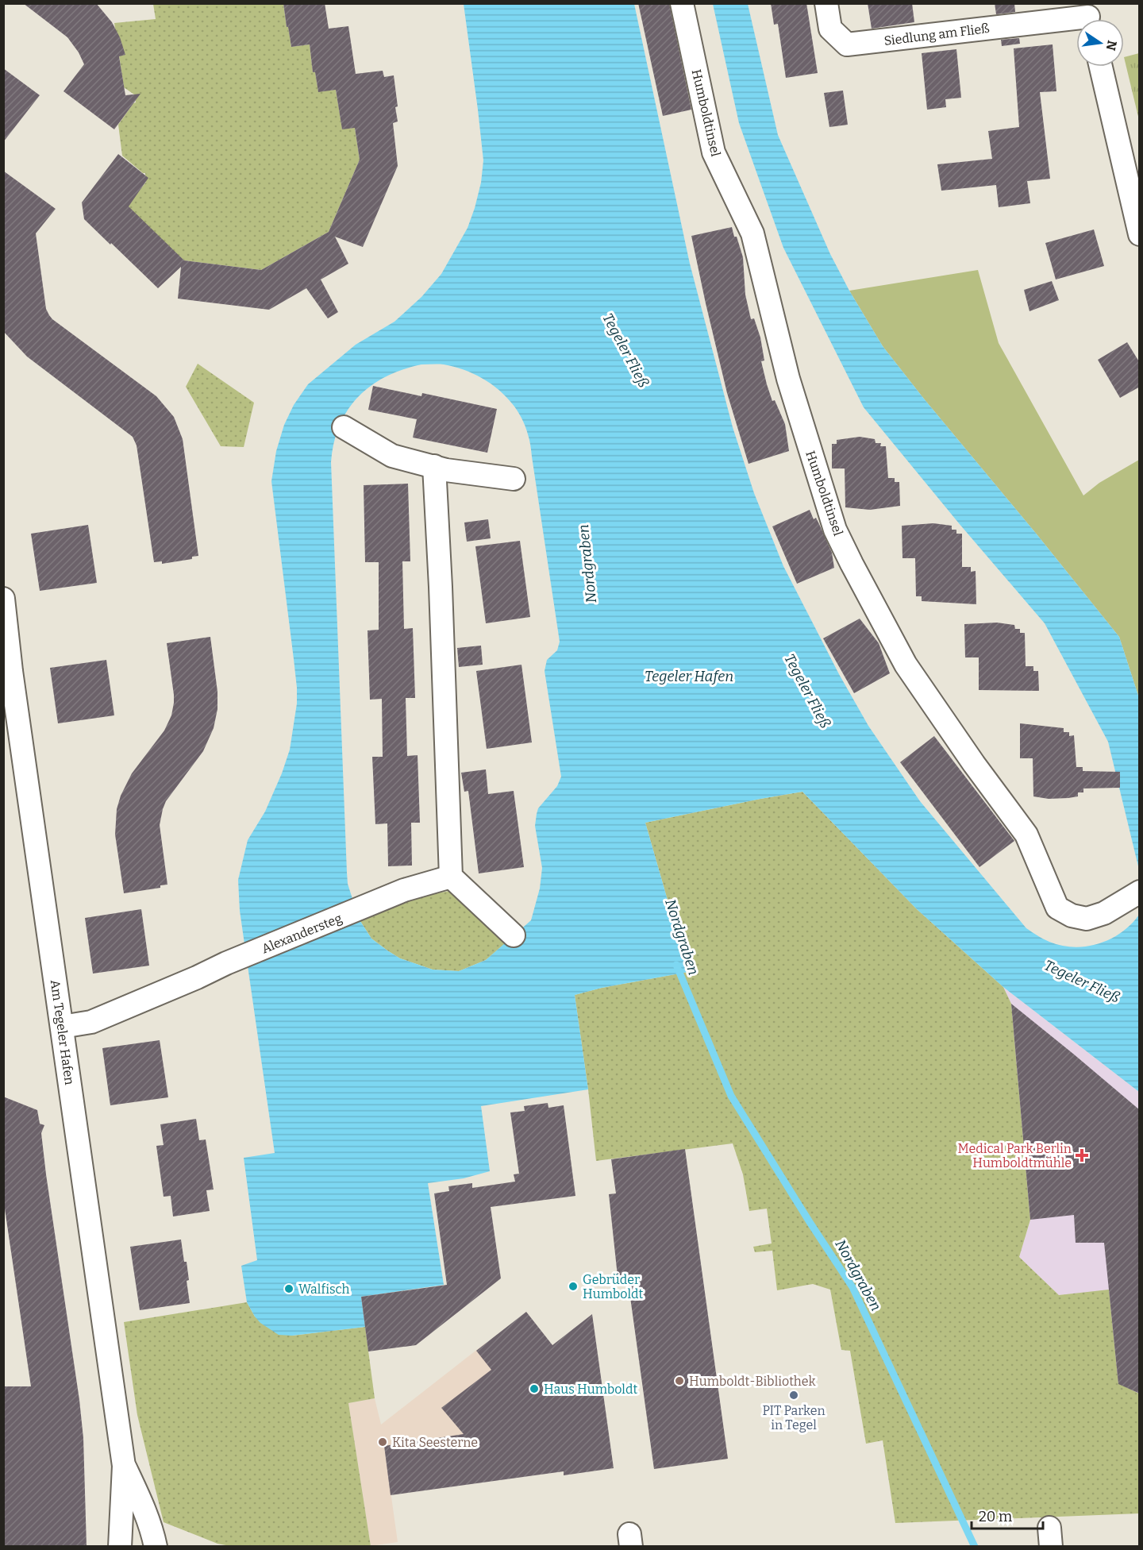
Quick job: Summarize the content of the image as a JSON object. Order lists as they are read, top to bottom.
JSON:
{
  "streets": {
    "street": [
      "Siedlung am Fließ",
      "Humboldtinsel",
      "Alexandersteg",
      "Am Tegeler Hafen"
    ]
  },
  "crossings": [
    ["Alexandersteg", "Am Tegeler Hafen"]
  ],
  "water": ["Tegeler Fließ", "Nordgraben", "Tegeler Hafen"],
  "places": {
    "health": ["Medical Park Berlin Humboldtmühle"],
    "other": [
      "Gebrüder Humboldt",
      "Walfisch",
      "Humboldt-Bibliothek",
      "Haus Humboldt",
      "PIT Parken in Tegel",
      "Kita Seesterne"
    ]
  },
  "scale_bar": "20 m",
  "north": "right"
}
